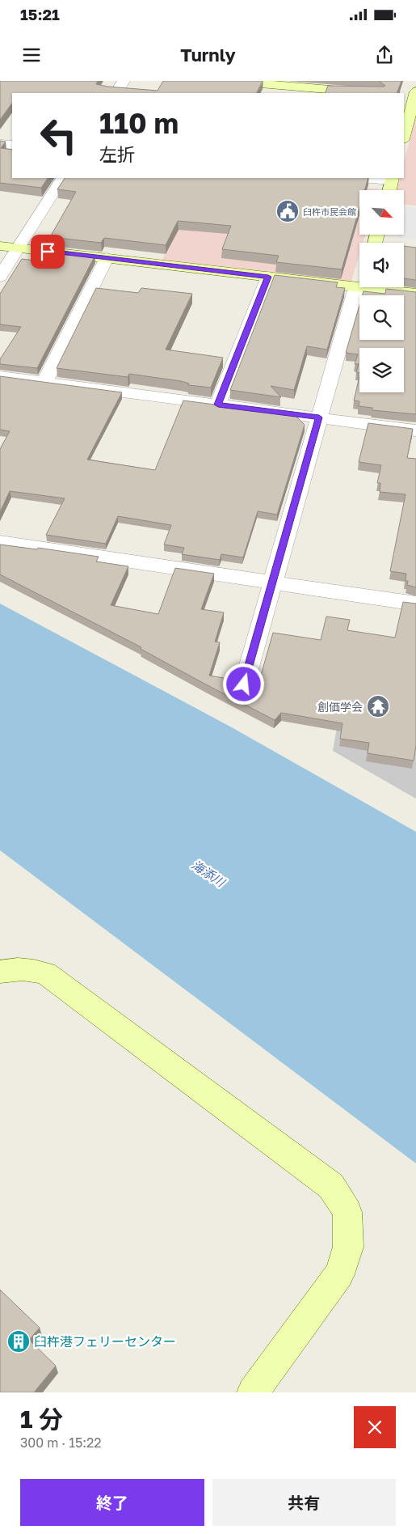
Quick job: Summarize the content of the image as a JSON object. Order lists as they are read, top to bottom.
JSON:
{
  "water": ["海添川"],
  "places": {
    "public building": ["臼杵市民会館"],
    "temple": ["創価学会"],
    "building": ["臼杵港フェリーセンター"]
  },
  "north": "bottom right",
  "page": {
    "status": "15:21",
    "header": "Turnly",
    "turn": ["110 m", "左折"],
    "heading": ["1 分", "300 m · 15:22"],
    "buttons": ["終了", "共有"]
  }
}
